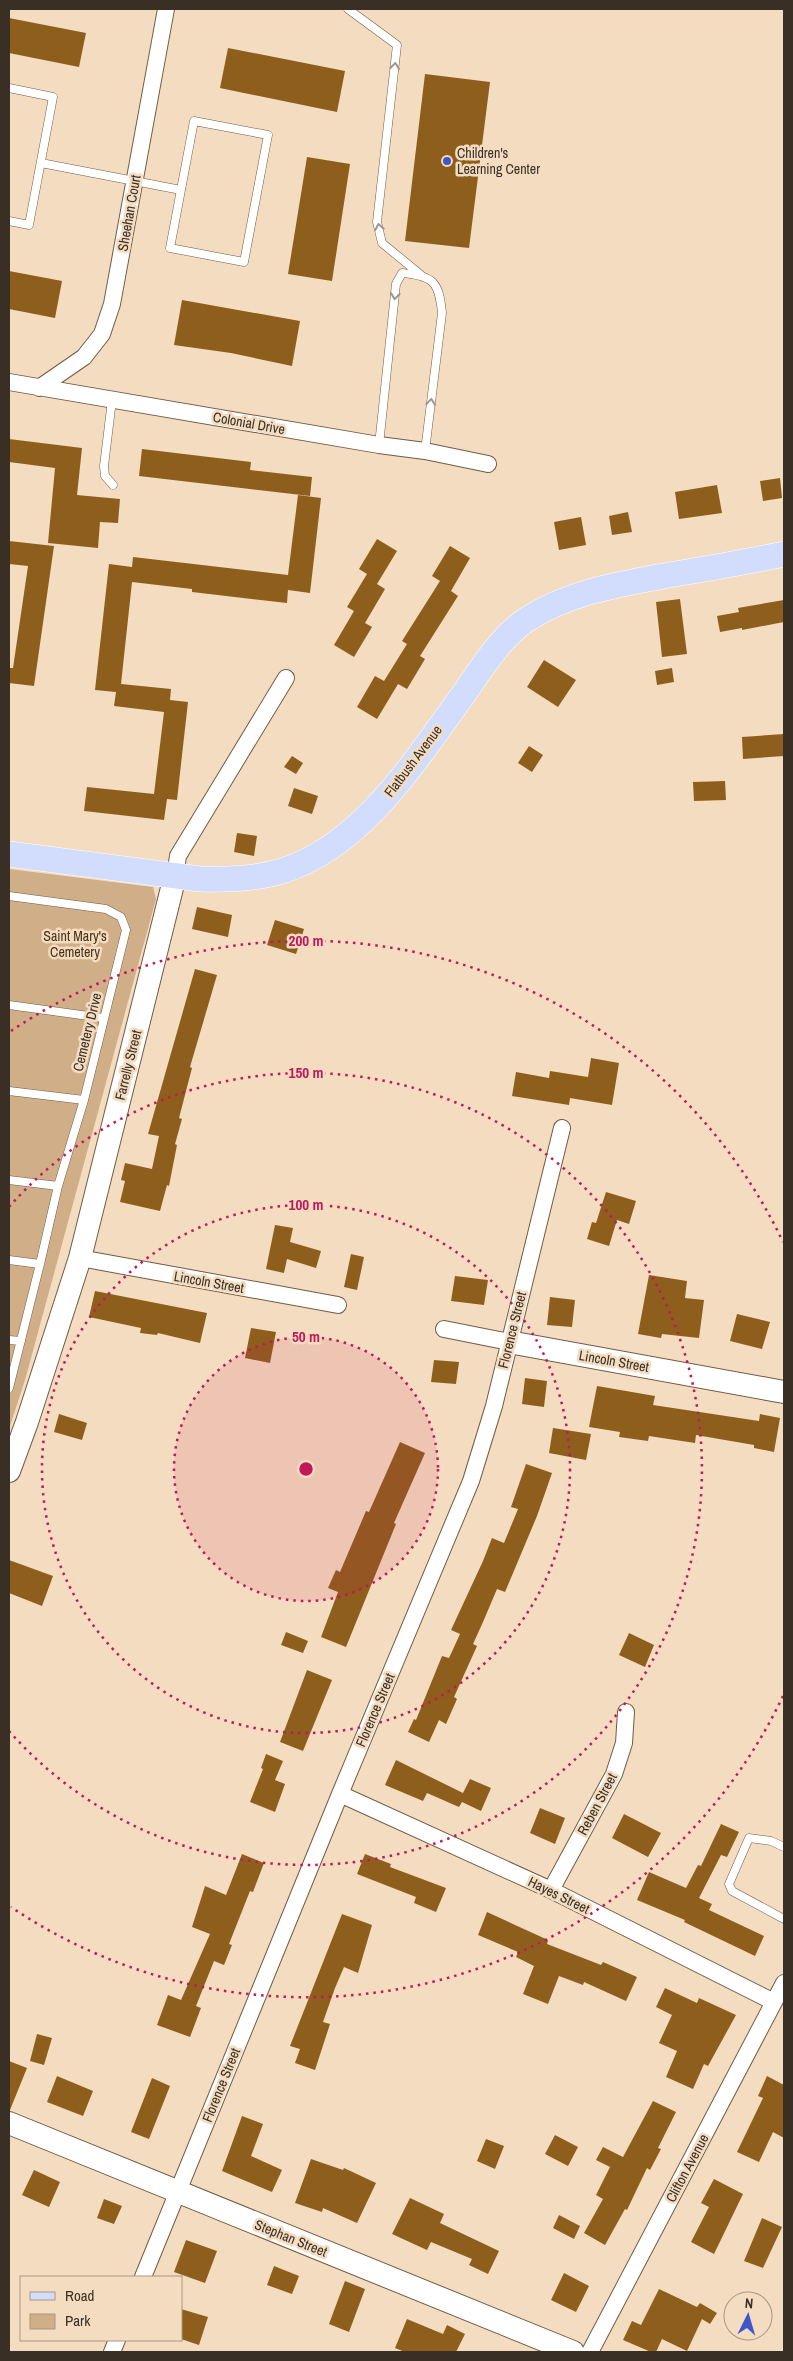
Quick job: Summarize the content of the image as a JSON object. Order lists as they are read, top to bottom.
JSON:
{
  "streets": {
    "main road": ["Flatbush Avenue"],
    "street": [
      "Sheehan Court",
      "Colonial Drive",
      "Farrelly Street",
      "Lincoln Street",
      "Florence Street",
      "Reben Street",
      "Hayes Street",
      "Clifton Avenue",
      "Stephan Street"
    ],
    "lane": ["Cemetery Drive"]
  },
  "crossings": [
    ["Sheehan Court", "Colonial Drive"],
    ["Flatbush Avenue", "Farrelly Street"],
    ["Farrelly Street", "Lincoln Street"],
    ["Lincoln Street", "Florence Street"],
    ["Florence Street", "Hayes Street"],
    ["Florence Street", "Stephan Street"],
    ["Reben Street", "Hayes Street"],
    ["Hayes Street", "Clifton Avenue"]
  ],
  "parks": ["Saint Mary's Cemetery"],
  "places": ["Children's Learning Center"],
  "legend": ["Road", "Park"],
  "north": "top",
  "rings": [
    "200 m",
    "150 m",
    "100 m",
    "50 m"
  ]
}
